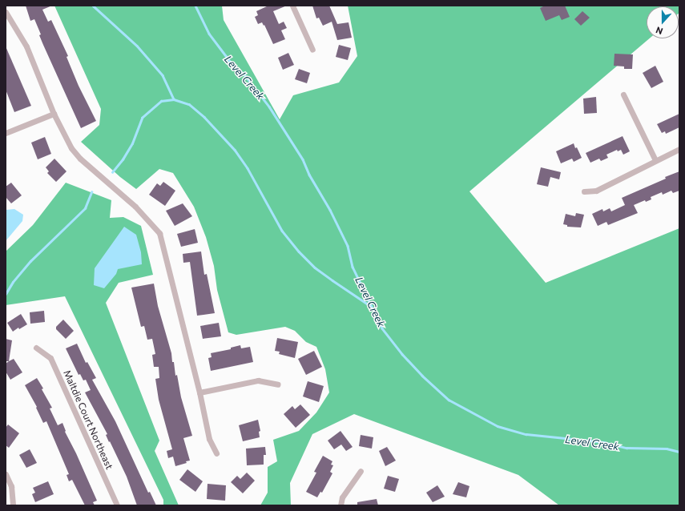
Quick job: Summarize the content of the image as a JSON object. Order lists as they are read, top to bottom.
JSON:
{
  "streets": {
    "street": ["Maltdie Court Northeast"]
  },
  "water": ["Level Creek"],
  "north": "bottom"
}
